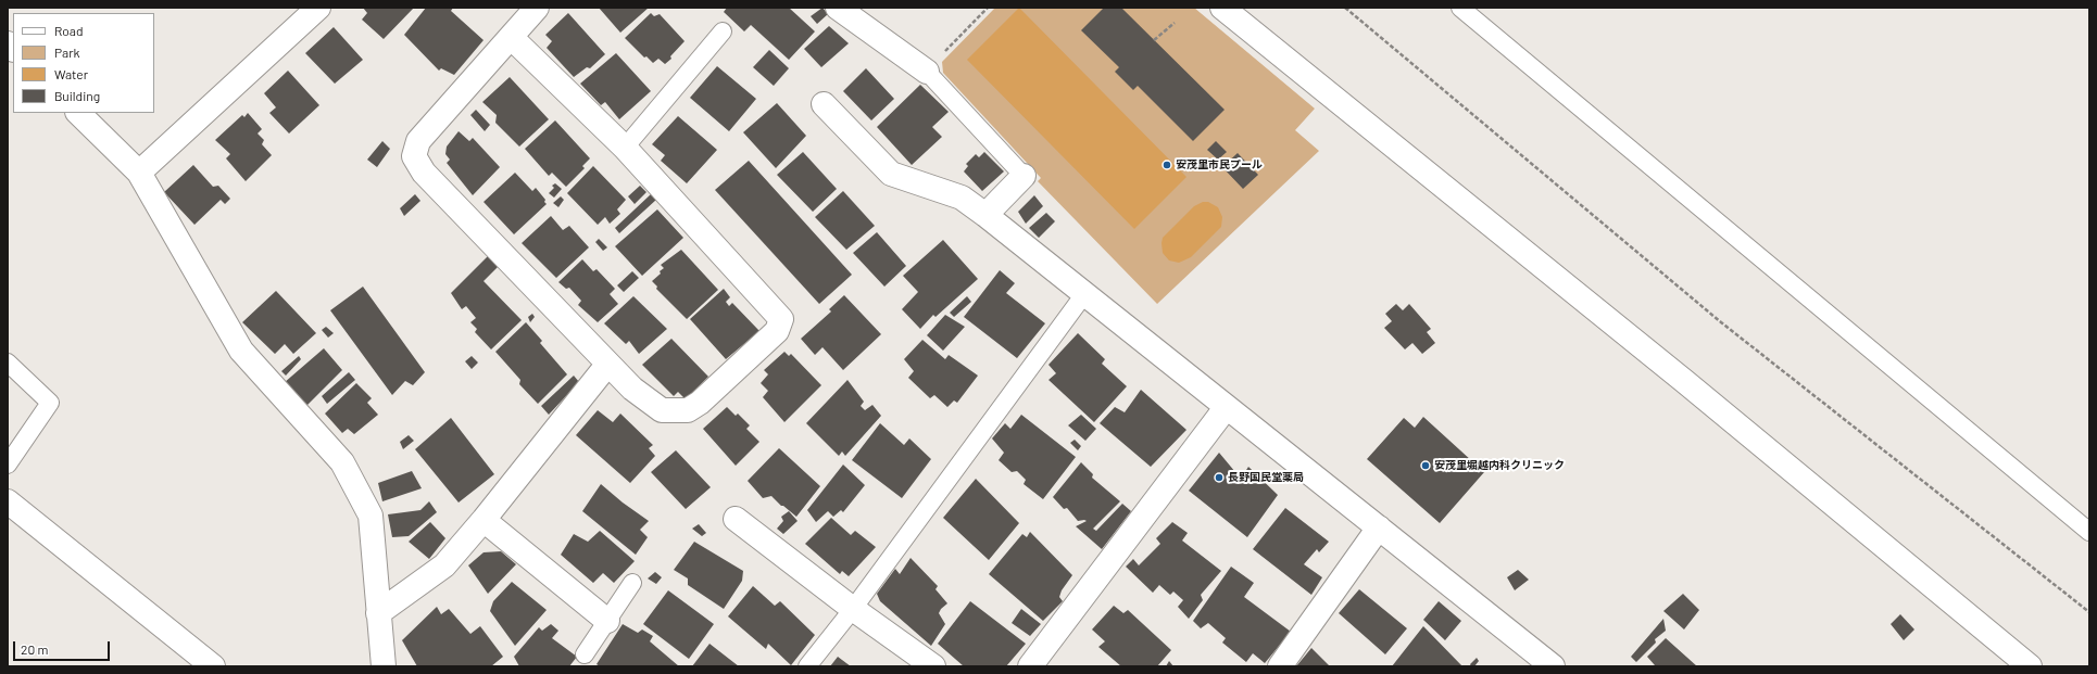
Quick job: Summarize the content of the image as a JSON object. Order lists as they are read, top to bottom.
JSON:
{
  "places": ["安茂里市民プール", "安茂里堀越内科クリニック", "長野国民堂薬局"],
  "legend": [
    "Road",
    "Park",
    "Water",
    "Building"
  ],
  "scale_bar": "20 m"
}
